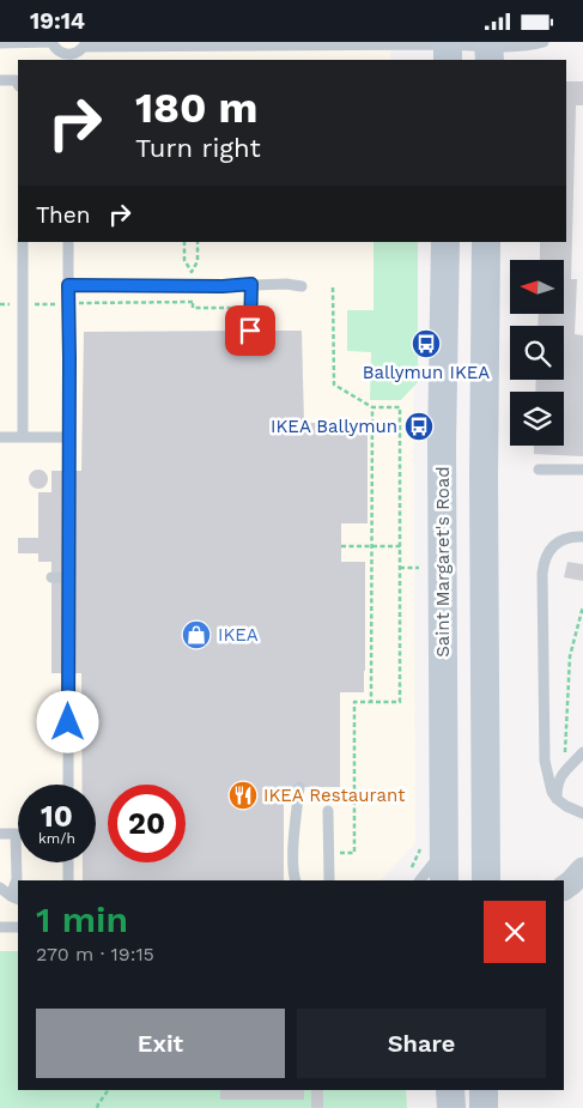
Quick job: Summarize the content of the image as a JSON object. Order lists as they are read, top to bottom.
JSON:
{
  "streets": {
    "main road": ["Saint Margaret's Road"]
  },
  "places": {
    "bus stop": ["Ballymun IKEA", "IKEA Ballymun"],
    "shop": ["IKEA"],
    "restaurant": ["IKEA Restaurant"]
  },
  "north": "left",
  "page": {
    "status": "19:14",
    "turn": ["180 m", "Turn right"],
    "then": "Then",
    "speed": "10 km/h",
    "limit": "20",
    "heading": ["1 min", "270 m · 19:15"],
    "buttons": ["Exit", "Share"]
  }
}
